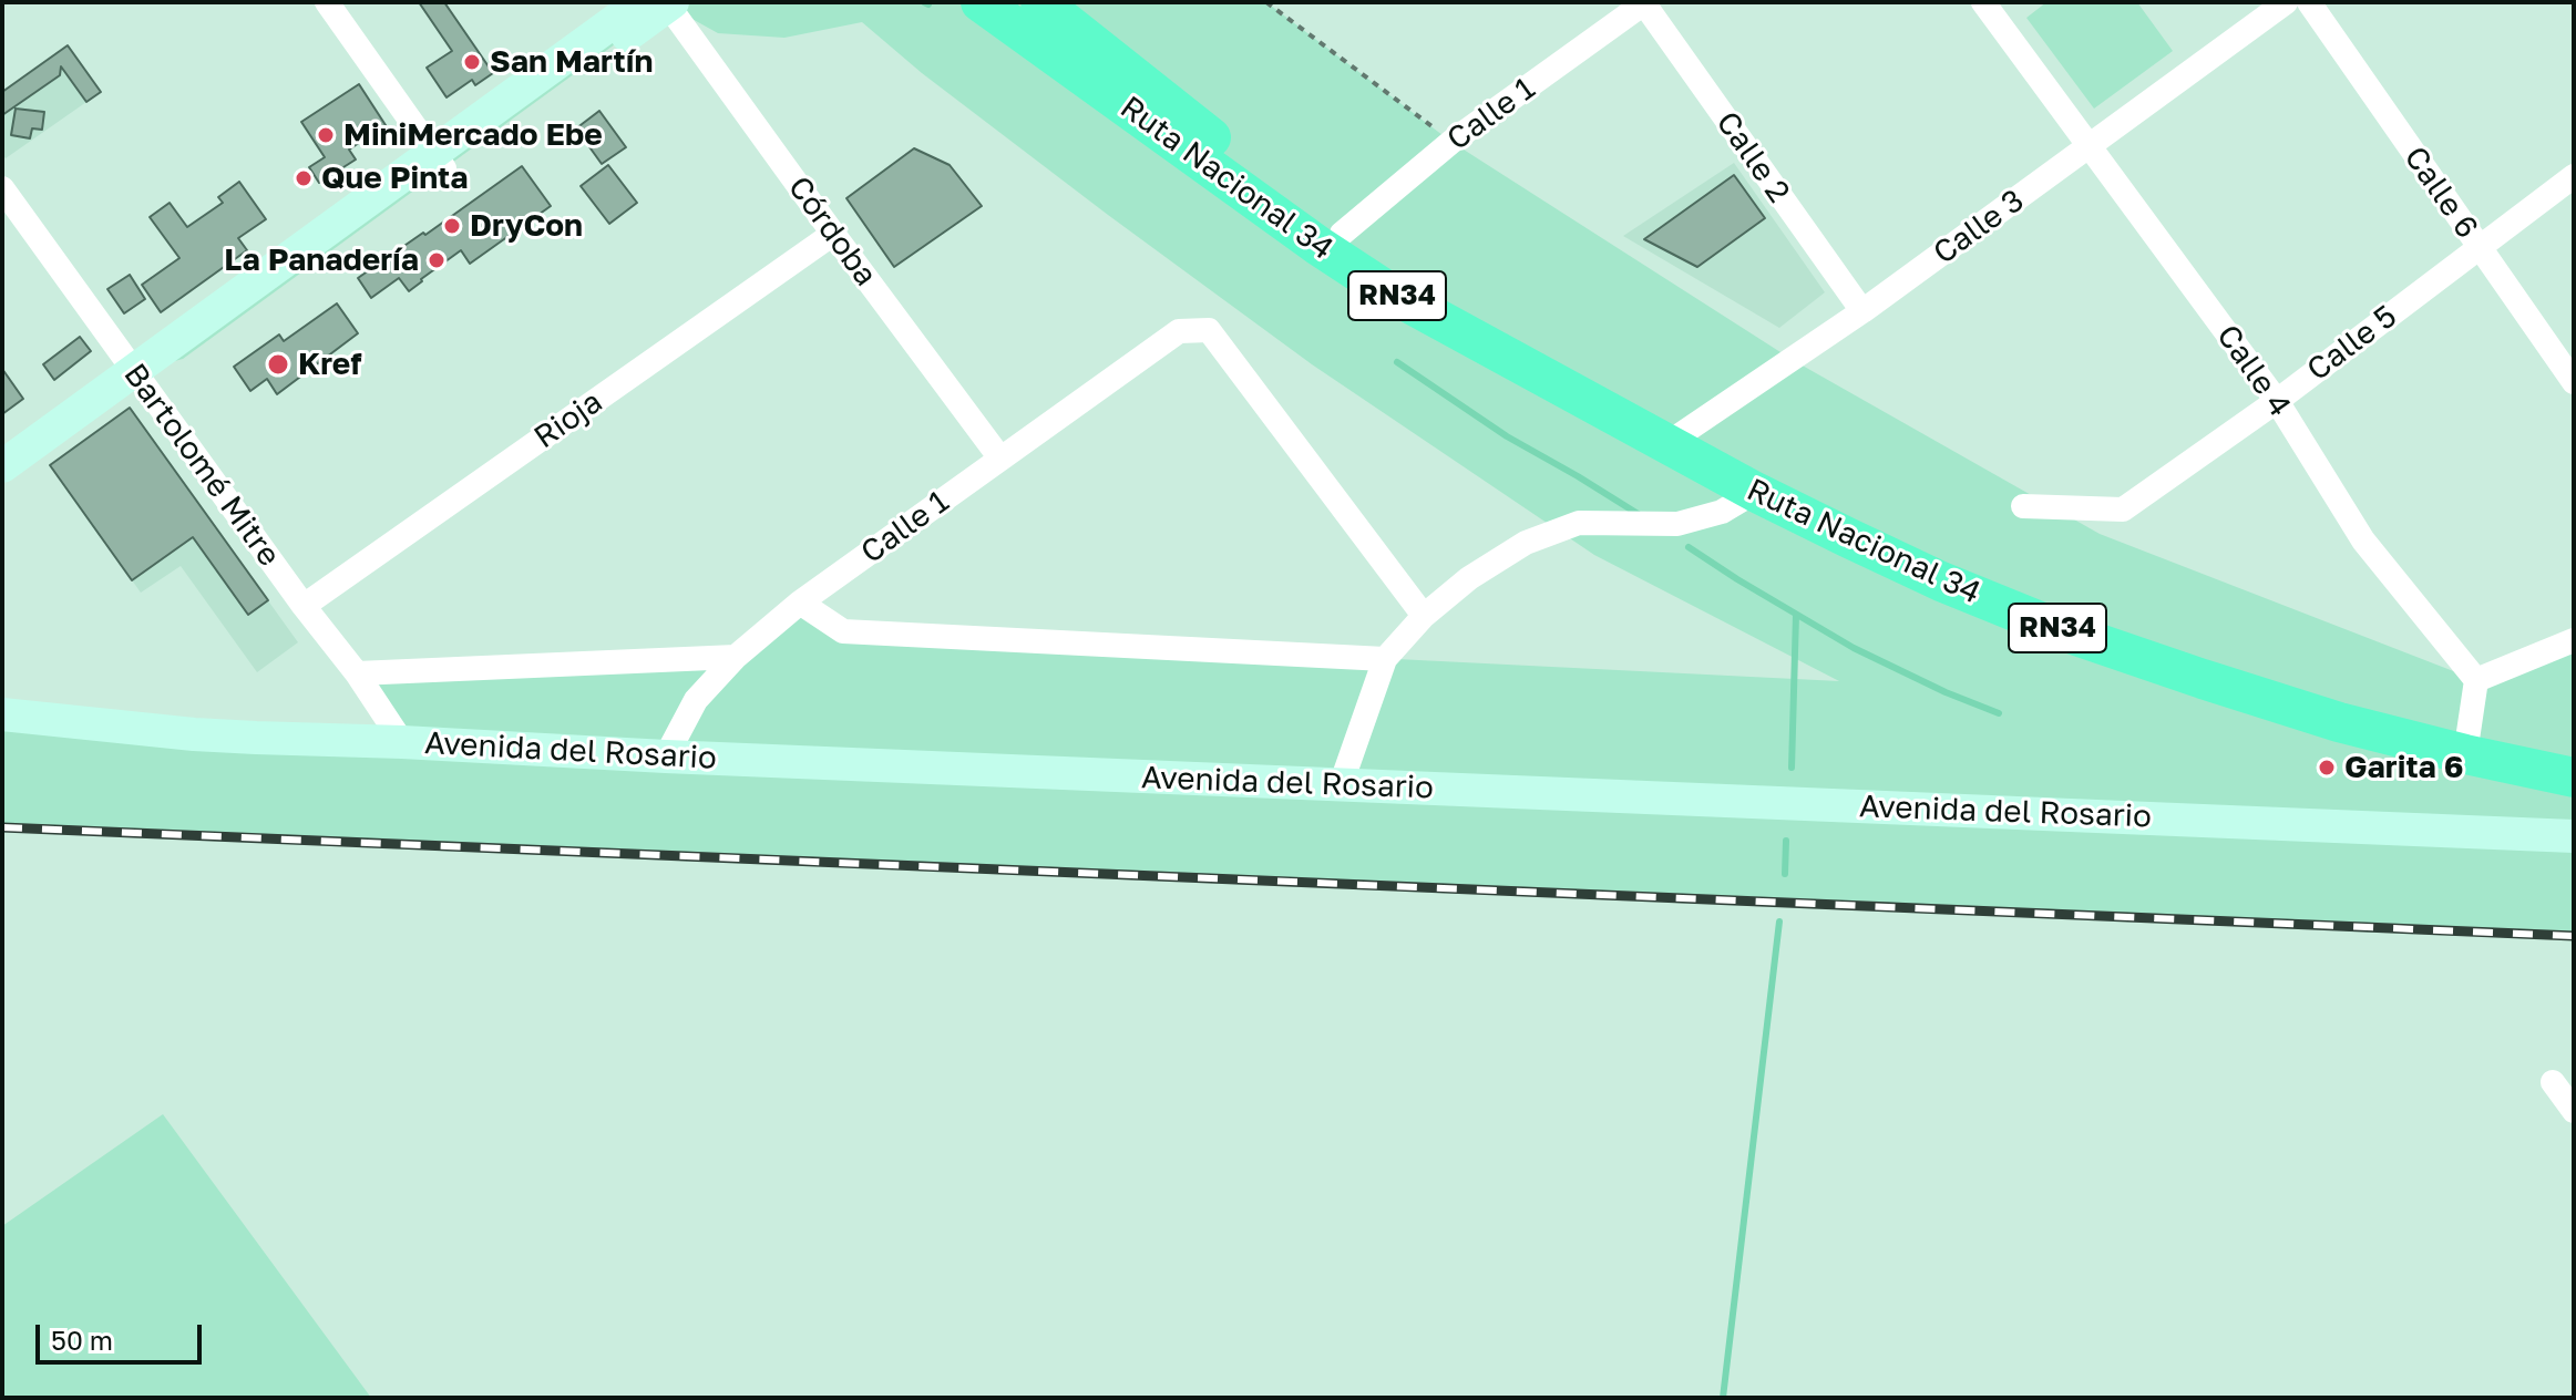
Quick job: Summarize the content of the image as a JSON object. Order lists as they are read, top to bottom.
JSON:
{
  "streets": {
    "highway": ["Ruta Nacional 34", "RN34"],
    "main road": ["Avenida del Rosario"],
    "street": [
      "Calle 1",
      "Calle 2",
      "Calle 6",
      "Calle 3",
      "Córdoba",
      "Calle 5",
      "Calle 4",
      "Rioja",
      "Bartolomé Mitre"
    ]
  },
  "crossings": [
    ["Calle 1", "Calle 2"],
    ["Calle 1", "Ruta Nacional 34"],
    ["Calle 1", "Córdoba"],
    ["Calle 1", "Avenida del Rosario"],
    ["Calle 2", "Calle 3"],
    ["Ruta Nacional 34", "Calle 3"],
    ["Ruta Nacional 34", "RN34"],
    ["Calle 6", "Calle 5"],
    ["Calle 3", "Calle 4"],
    ["Córdoba", "Rioja"],
    ["Calle 5", "Calle 4"],
    ["Rioja", "Bartolomé Mitre"],
    ["Bartolomé Mitre", "Avenida del Rosario"]
  ],
  "places": [
    "San Martín",
    "MiniMercado Ebe",
    "Que Pinta",
    "DryCon",
    "La Panadería",
    "Kref",
    "Garita 6"
  ],
  "scale_bar": "50 m"
}
